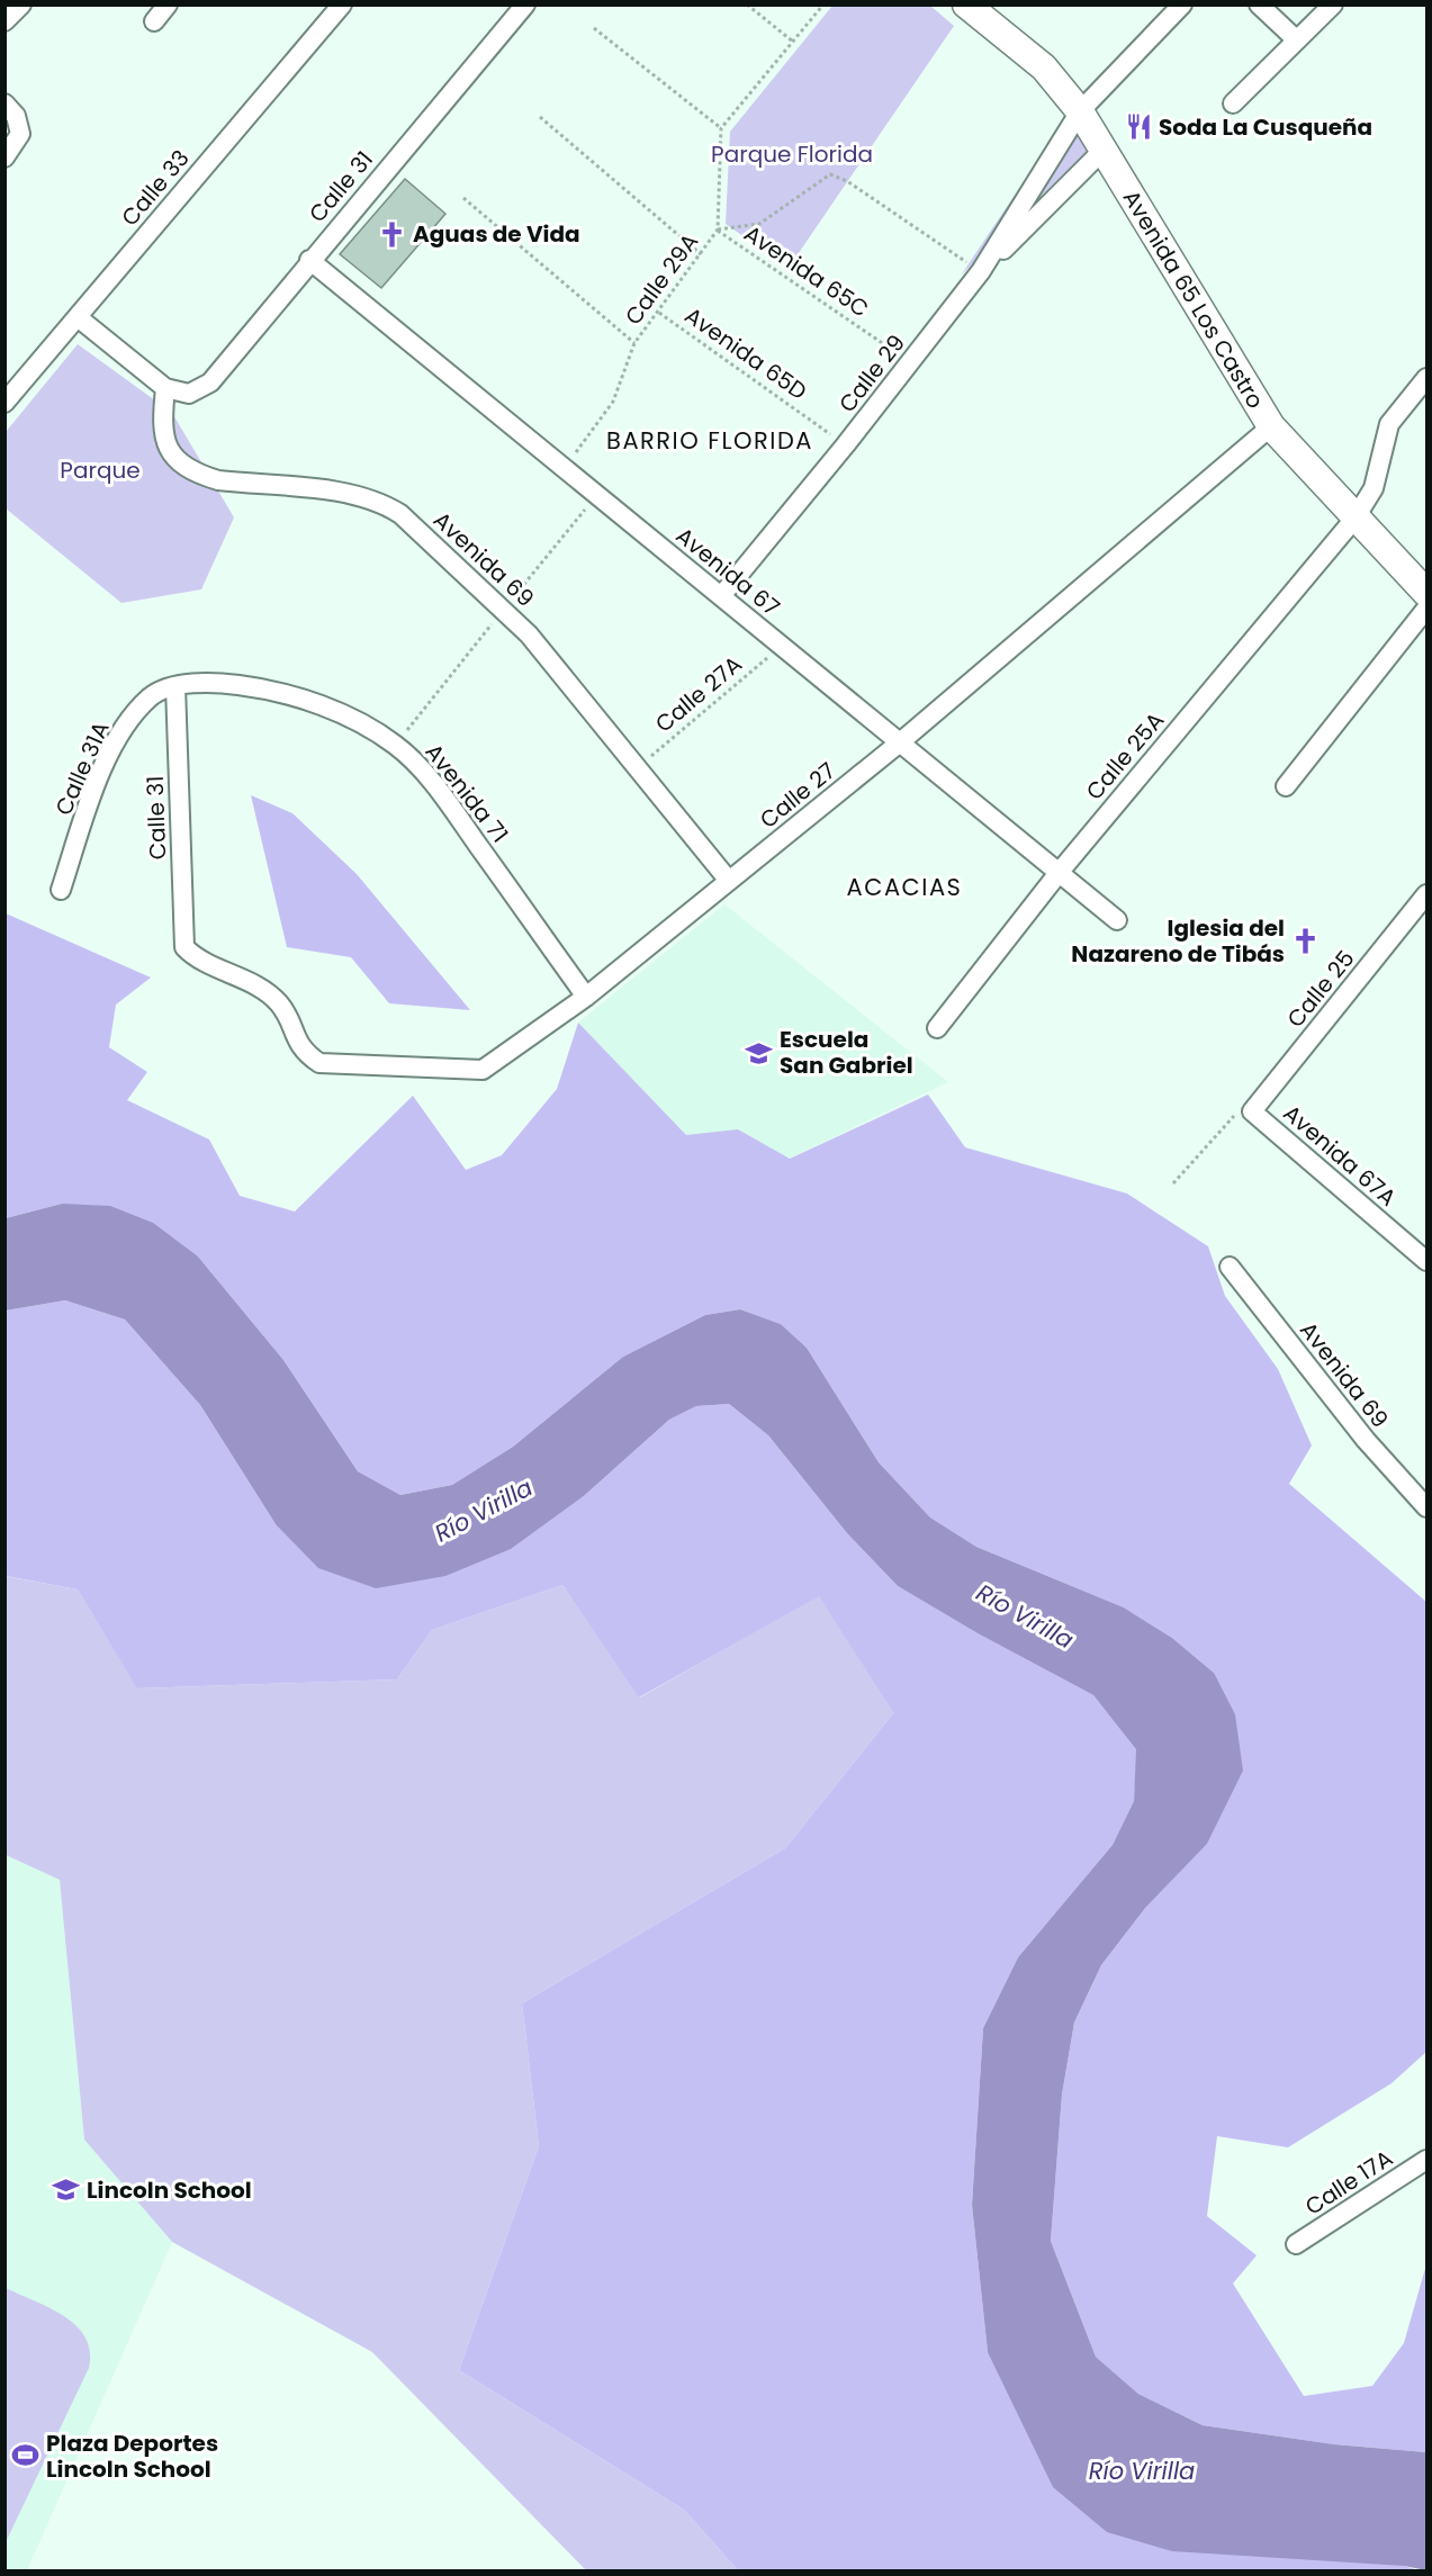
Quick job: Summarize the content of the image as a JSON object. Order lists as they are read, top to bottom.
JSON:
{
  "streets": {
    "street": [
      "Calle 31",
      "Calle 33",
      "Avenida 65 Los Castro",
      "Calle 29",
      "Avenida 69",
      "Avenida 67",
      "Calle 25A",
      "Calle 31A",
      "Avenida 71",
      "Calle 27",
      "Calle 25",
      "Avenida 67A",
      "Calle 17A"
    ],
    "path": [
      "Avenida 65C",
      "Calle 29A",
      "Avenida 65D",
      "Calle 27A"
    ]
  },
  "crossings": [
    ["Calle 31", "Avenida 69"],
    ["Calle 31", "Avenida 67"],
    ["Calle 31", "Calle 31A"],
    ["Calle 31", "Avenida 71"],
    ["Calle 31", "Calle 27"],
    ["Avenida 65C", "Calle 29A"],
    ["Avenida 65C", "Calle 29"],
    ["Calle 29A", "Avenida 65D"],
    ["Calle 29A", "Avenida 67"],
    ["Avenida 65 Los Castro", "Calle 29"],
    ["Avenida 65 Los Castro", "Calle 25A"],
    ["Avenida 65 Los Castro", "Calle 27"],
    ["Avenida 65D", "Calle 29"],
    ["Calle 29", "Avenida 67"],
    ["Avenida 69", "Calle 27A"],
    ["Avenida 69", "Calle 27"],
    ["Avenida 67", "Calle 27A"],
    ["Avenida 67", "Calle 25A"],
    ["Avenida 67", "Calle 27"],
    ["Calle 31A", "Avenida 71"],
    ["Avenida 71", "Calle 27"],
    ["Calle 25", "Avenida 67A"]
  ],
  "districts": ["BARRIO FLORIDA", "ACACIAS"],
  "water": ["Río Virilla"],
  "parks": ["Parque Florida", "Parque"],
  "places": {
    "restaurant": ["Soda La Cusqueña"],
    "church": ["Aguas de Vida", "Iglesia del Nazareno de Tibás"],
    "school or university": ["Escuela San Gabriel", "Lincoln School"],
    "sports": ["Plaza Deportes Lincoln School"]
  }
}
